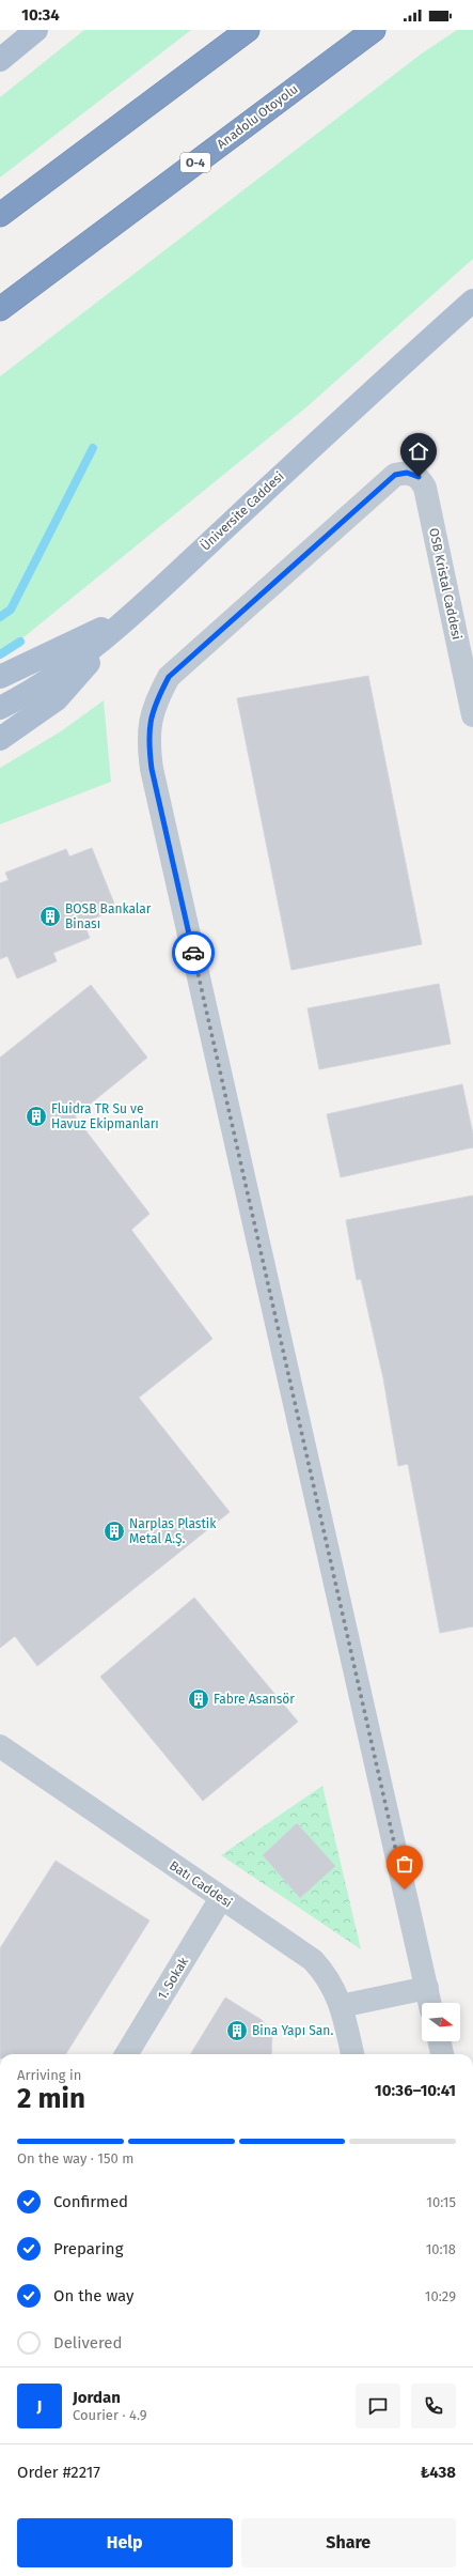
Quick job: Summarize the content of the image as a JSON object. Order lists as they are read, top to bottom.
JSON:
{
  "streets": {
    "highway": ["Anadolu Otoyolu", "O-4"],
    "main road": ["Üniversite Caddesi"],
    "street": ["OSB Kristal Caddesi", "Batı Caddesi", "1. Sokak"]
  },
  "crossings": [
    ["Batı Caddesi", "1. Sokak"]
  ],
  "places": {
    "building": [
      "BOSB Bankalar Binası",
      "Fluidra TR Su ve Havuz Ekipmanları",
      "Narplas Plastik Metal A.Ş.",
      "Fabre Asansör",
      "Bina Yapı San."
    ]
  },
  "north": "right",
  "page": {
    "status": "10:34",
    "heading": ["2 min", "Arriving in", "10:36–10:41"],
    "panel": [
      "Jordan",
      "Courier · 4.9",
      "Order #2217",
      "₺438"
    ],
    "bar": "On the way · 150 m",
    "list": [
      ["Confirmed", "10:15"],
      ["Preparing", "10:18"],
      ["On the way", "10:29"],
      "Delivered"
    ],
    "round": "J",
    "buttons": ["Help", "Share"]
  }
}
